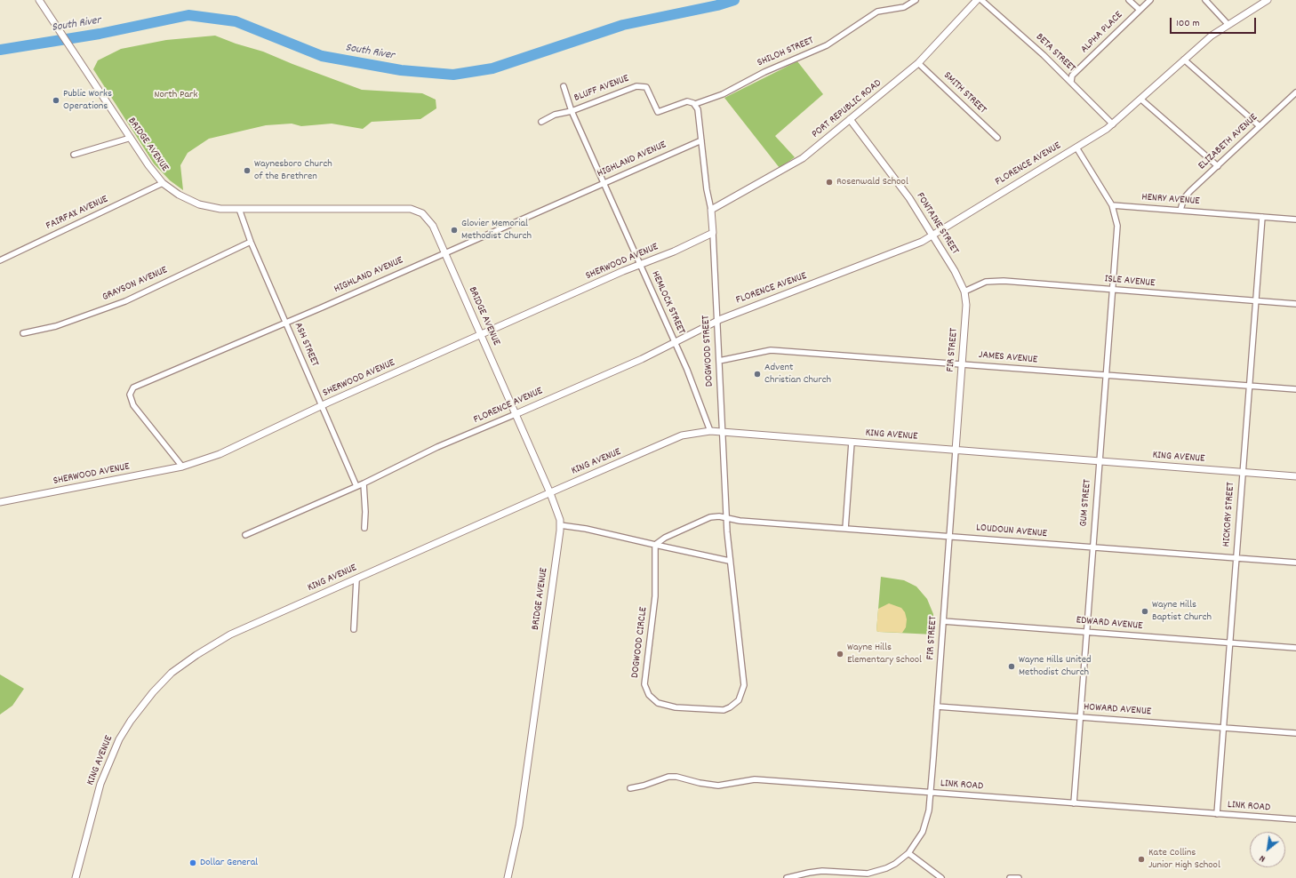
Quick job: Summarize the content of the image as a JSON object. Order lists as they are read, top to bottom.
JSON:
{
  "streets": {
    "street": [
      "ALPHA PLACE",
      "SHILOH STREET",
      "BETA STREET",
      "BLUFF AVENUE",
      "SMITH STREET",
      "PORT REPUBLIC ROAD",
      "ELIZABETH AVENUE",
      "BRIDGE AVENUE",
      "HIGHLAND AVENUE",
      "FLORENCE AVENUE",
      "HENRY AVENUE",
      "FAIRFAX AVENUE",
      "FONTAINE STREET",
      "SHERWOOD AVENUE",
      "ISLE AVENUE",
      "GRAYSON AVENUE",
      "HEMLOCK STREET",
      "ASH STREET",
      "FIR STREET",
      "DOGWOOD STREET",
      "JAMES AVENUE",
      "KING AVENUE",
      "GUM STREET",
      "HICKORY STREET",
      "LOUDOUN AVENUE",
      "EDWARD AVENUE",
      "DOGWOOD CIRCLE",
      "HOWARD AVENUE",
      "LINK ROAD"
    ]
  },
  "crossings": [
    ["ALPHA PLACE", "BETA STREET"],
    ["SHILOH STREET", "BLUFF AVENUE"],
    ["BETA STREET", "FLORENCE AVENUE"],
    ["BLUFF AVENUE", "HEMLOCK STREET"],
    ["SMITH STREET", "PORT REPUBLIC ROAD"],
    ["PORT REPUBLIC ROAD", "FONTAINE STREET"],
    ["PORT REPUBLIC ROAD", "DOGWOOD STREET"],
    ["ELIZABETH AVENUE", "HENRY AVENUE"],
    ["BRIDGE AVENUE", "HIGHLAND AVENUE"],
    ["BRIDGE AVENUE", "FLORENCE AVENUE"],
    ["BRIDGE AVENUE", "FAIRFAX AVENUE"],
    ["BRIDGE AVENUE", "SHERWOOD AVENUE"],
    ["BRIDGE AVENUE", "ASH STREET"],
    ["BRIDGE AVENUE", "KING AVENUE"],
    ["HIGHLAND AVENUE", "SHERWOOD AVENUE"],
    ["HIGHLAND AVENUE", "HEMLOCK STREET"],
    ["HIGHLAND AVENUE", "ASH STREET"],
    ["HIGHLAND AVENUE", "DOGWOOD STREET"],
    ["FLORENCE AVENUE", "FONTAINE STREET"],
    ["FLORENCE AVENUE", "HEMLOCK STREET"],
    ["FLORENCE AVENUE", "ASH STREET"],
    ["FLORENCE AVENUE", "DOGWOOD STREET"],
    ["HENRY AVENUE", "GUM STREET"],
    ["HENRY AVENUE", "HICKORY STREET"],
    ["FONTAINE STREET", "ISLE AVENUE"],
    ["FONTAINE STREET", "FIR STREET"],
    ["SHERWOOD AVENUE", "HEMLOCK STREET"],
    ["SHERWOOD AVENUE", "ASH STREET"],
    ["SHERWOOD AVENUE", "DOGWOOD STREET"],
    ["ISLE AVENUE", "FIR STREET"],
    ["ISLE AVENUE", "GUM STREET"],
    ["ISLE AVENUE", "HICKORY STREET"],
    ["GRAYSON AVENUE", "ASH STREET"],
    ["HEMLOCK STREET", "KING AVENUE"],
    ["FIR STREET", "JAMES AVENUE"],
    ["FIR STREET", "KING AVENUE"],
    ["FIR STREET", "LOUDOUN AVENUE"],
    ["FIR STREET", "EDWARD AVENUE"],
    ["FIR STREET", "HOWARD AVENUE"],
    ["FIR STREET", "LINK ROAD"],
    ["DOGWOOD STREET", "JAMES AVENUE"],
    ["DOGWOOD STREET", "KING AVENUE"],
    ["DOGWOOD STREET", "LOUDOUN AVENUE"],
    ["DOGWOOD STREET", "DOGWOOD CIRCLE"],
    ["JAMES AVENUE", "GUM STREET"],
    ["JAMES AVENUE", "HICKORY STREET"],
    ["KING AVENUE", "GUM STREET"],
    ["KING AVENUE", "HICKORY STREET"],
    ["GUM STREET", "LOUDOUN AVENUE"],
    ["GUM STREET", "EDWARD AVENUE"],
    ["GUM STREET", "HOWARD AVENUE"],
    ["GUM STREET", "LINK ROAD"],
    ["HICKORY STREET", "LOUDOUN AVENUE"],
    ["HICKORY STREET", "EDWARD AVENUE"],
    ["HICKORY STREET", "HOWARD AVENUE"],
    ["HICKORY STREET", "LINK ROAD"],
    ["LOUDOUN AVENUE", "DOGWOOD CIRCLE"]
  ],
  "water": ["South River"],
  "parks": ["North Park"],
  "places": [
    "Public Works Operations",
    "Waynesboro Church of the Brethren",
    "Rosenwald School",
    "Glovier Memorial Methodist Church",
    "Advent Christian Church",
    "Wayne Hills Baptist Church",
    "Wayne Hills Elementary School",
    "Wayne Hills United Methodist Church",
    "Kate Collins Junior High School",
    "Dollar General"
  ],
  "scale_bar": "100 m",
  "north": "bottom left"
}
